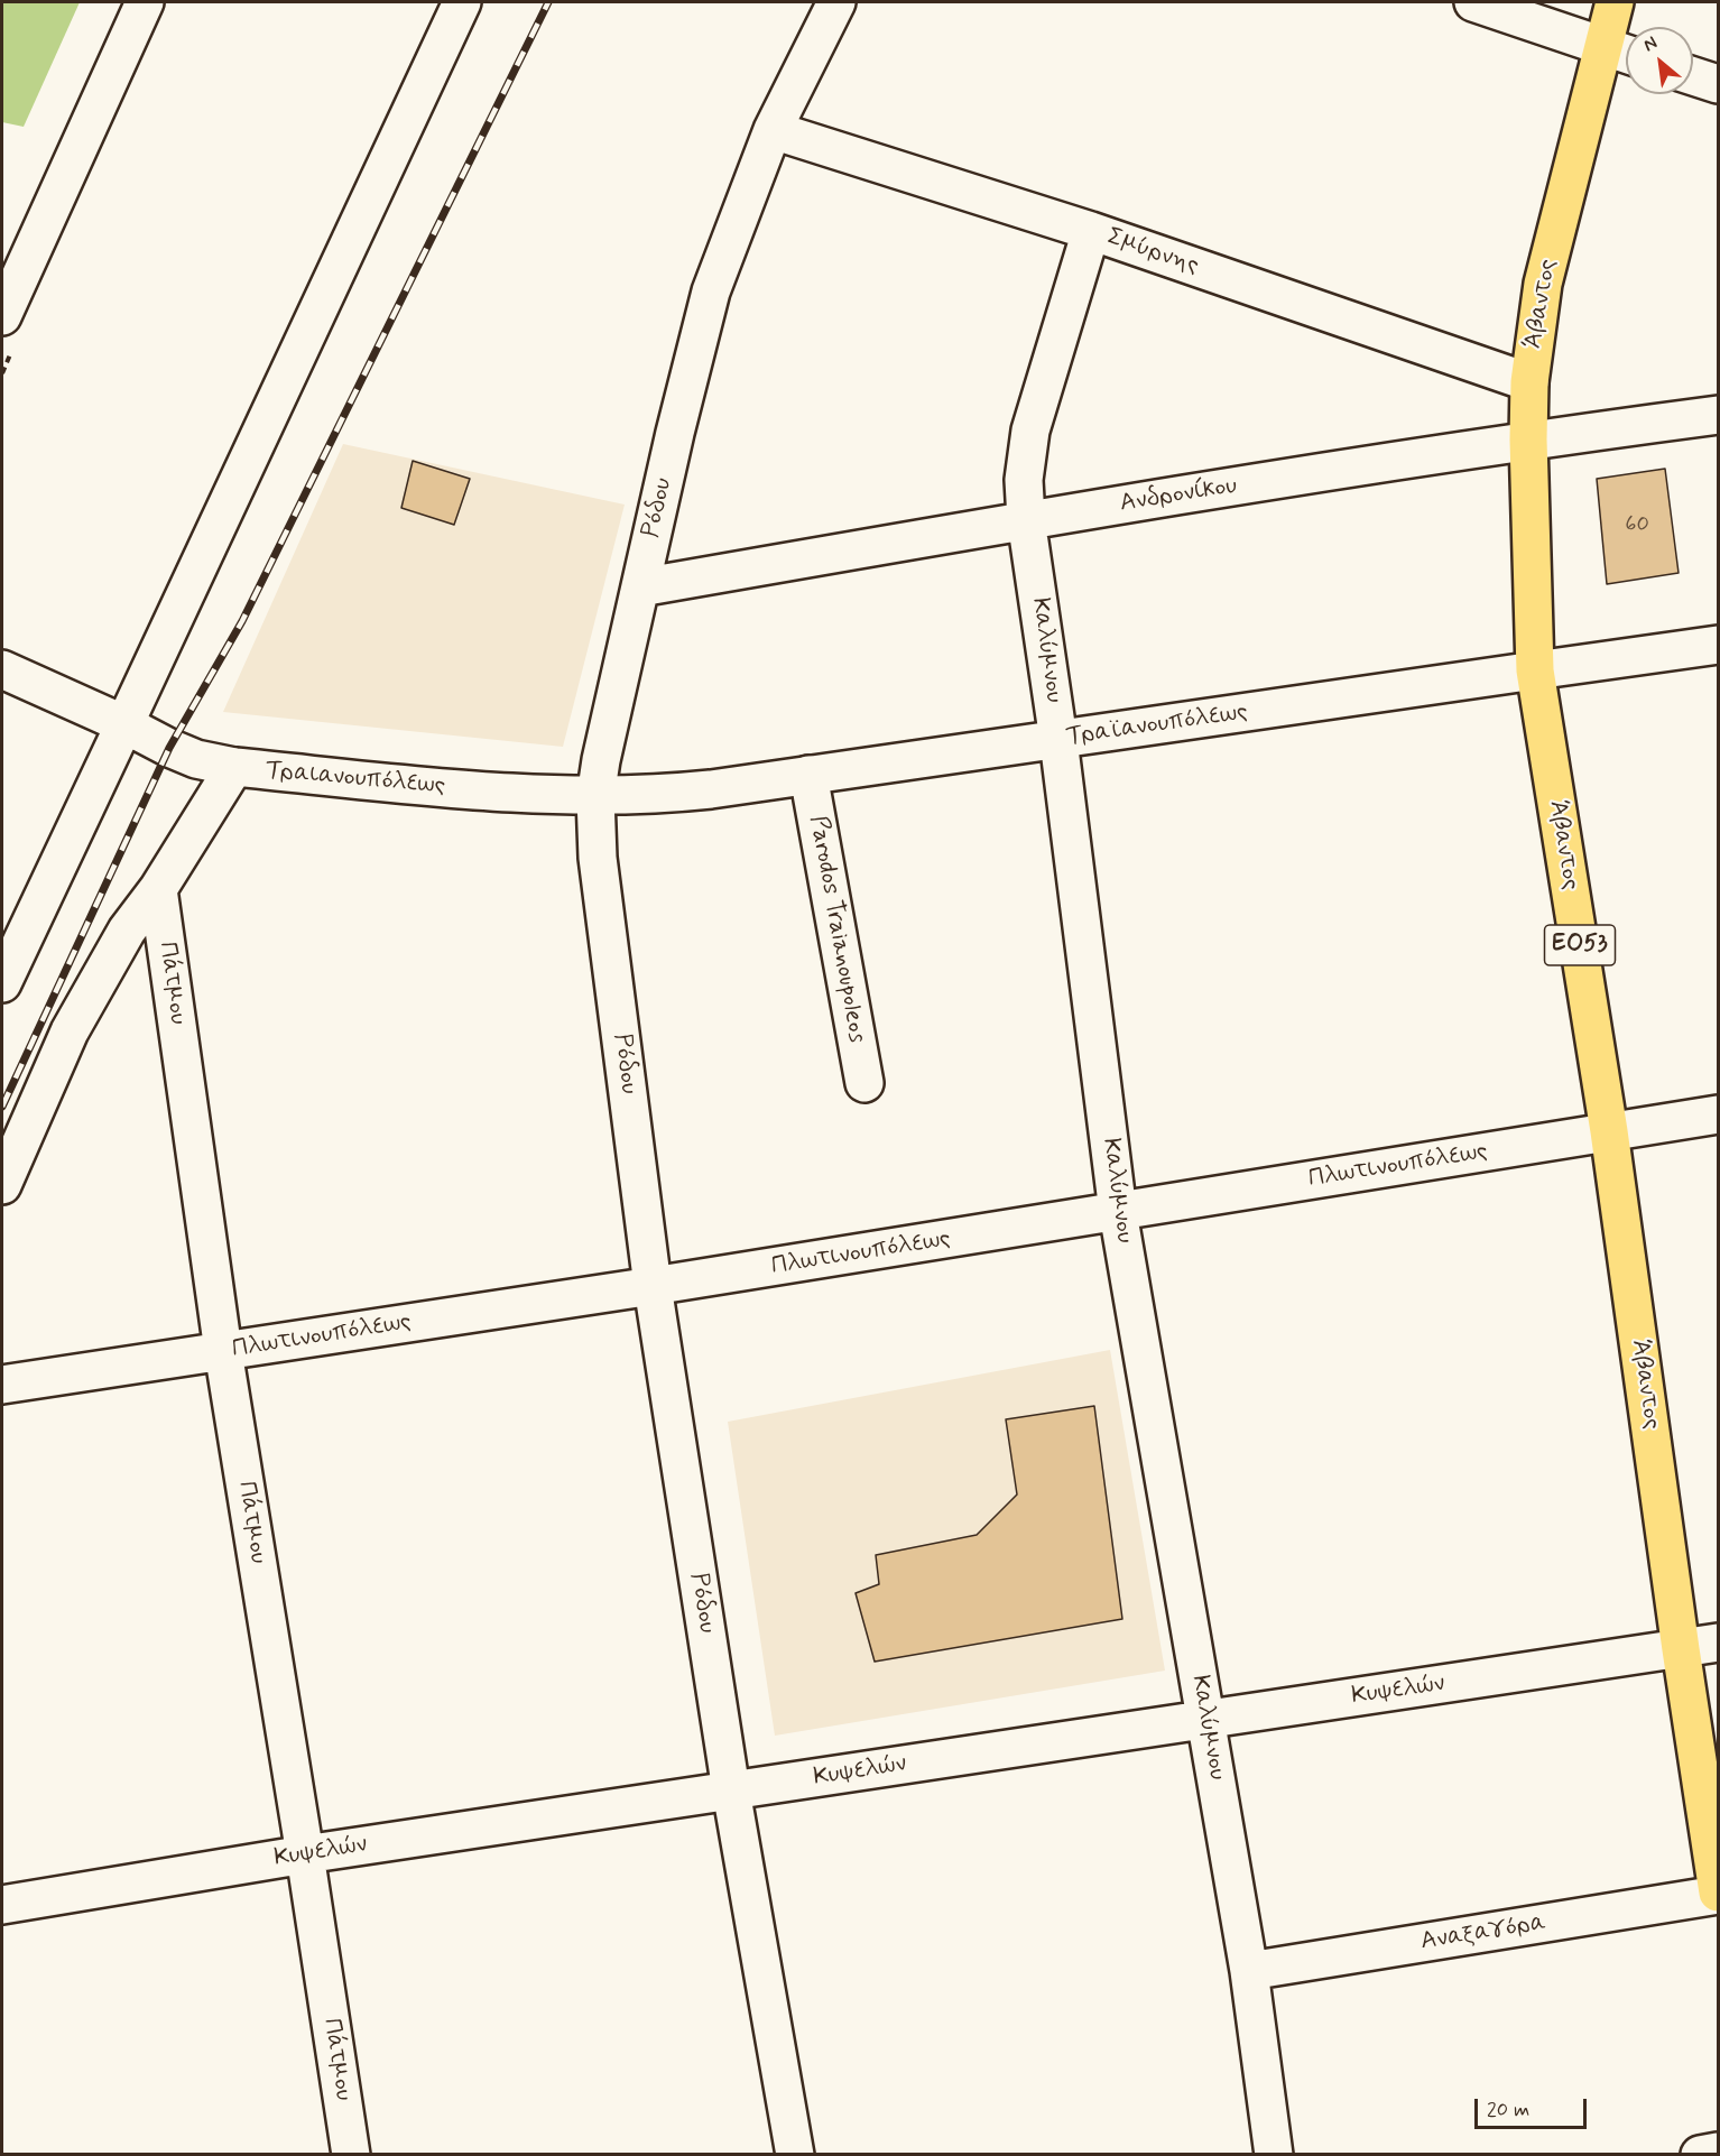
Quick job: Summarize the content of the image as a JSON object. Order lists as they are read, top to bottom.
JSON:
{
  "streets": {
    "main road": ["Άβαντος", "ΕΟ53"],
    "street": [
      "Σμύρνης",
      "Ανδρονίκου",
      "Ρόδου",
      "Καλύμνου",
      "Τραϊανουπόλεως",
      "Τραιανουπόλεως",
      "Parodos Traianoupoleos",
      "Πάτμου",
      "Πλωτινουπόλεως",
      "Κυψελών",
      "Αναξαγόρα"
    ]
  },
  "crossings": [
    ["Σμύρνης", "Άβαντος"],
    ["Σμύρνης", "Ρόδου"],
    ["Σμύρνης", "Καλύμνου"],
    ["Άβαντος", "Ανδρονίκου"],
    ["Άβαντος", "Τραϊανουπόλεως"],
    ["Άβαντος", "Πλωτινουπόλεως"],
    ["Άβαντος", "Κυψελών"],
    ["Άβαντος", "Αναξαγόρα"],
    ["Ανδρονίκου", "Ρόδου"],
    ["Ανδρονίκου", "Καλύμνου"],
    ["Ρόδου", "Τραϊανουπόλεως"],
    ["Ρόδου", "Τραιανουπόλεως"],
    ["Ρόδου", "Πλωτινουπόλεως"],
    ["Ρόδου", "Κυψελών"],
    ["Καλύμνου", "Τραϊανουπόλεως"],
    ["Καλύμνου", "Πλωτινουπόλεως"],
    ["Καλύμνου", "Κυψελών"],
    ["Καλύμνου", "Αναξαγόρα"],
    ["Τραϊανουπόλεως", "Τραιανουπόλεως"],
    ["Τραϊανουπόλεως", "Parodos Traianoupoleos"],
    ["Πάτμου", "Πλωτινουπόλεως"],
    ["Πάτμου", "Κυψελών"]
  ],
  "house_numbers": ["60"],
  "scale_bar": "20 m",
  "north": "top left"
}
